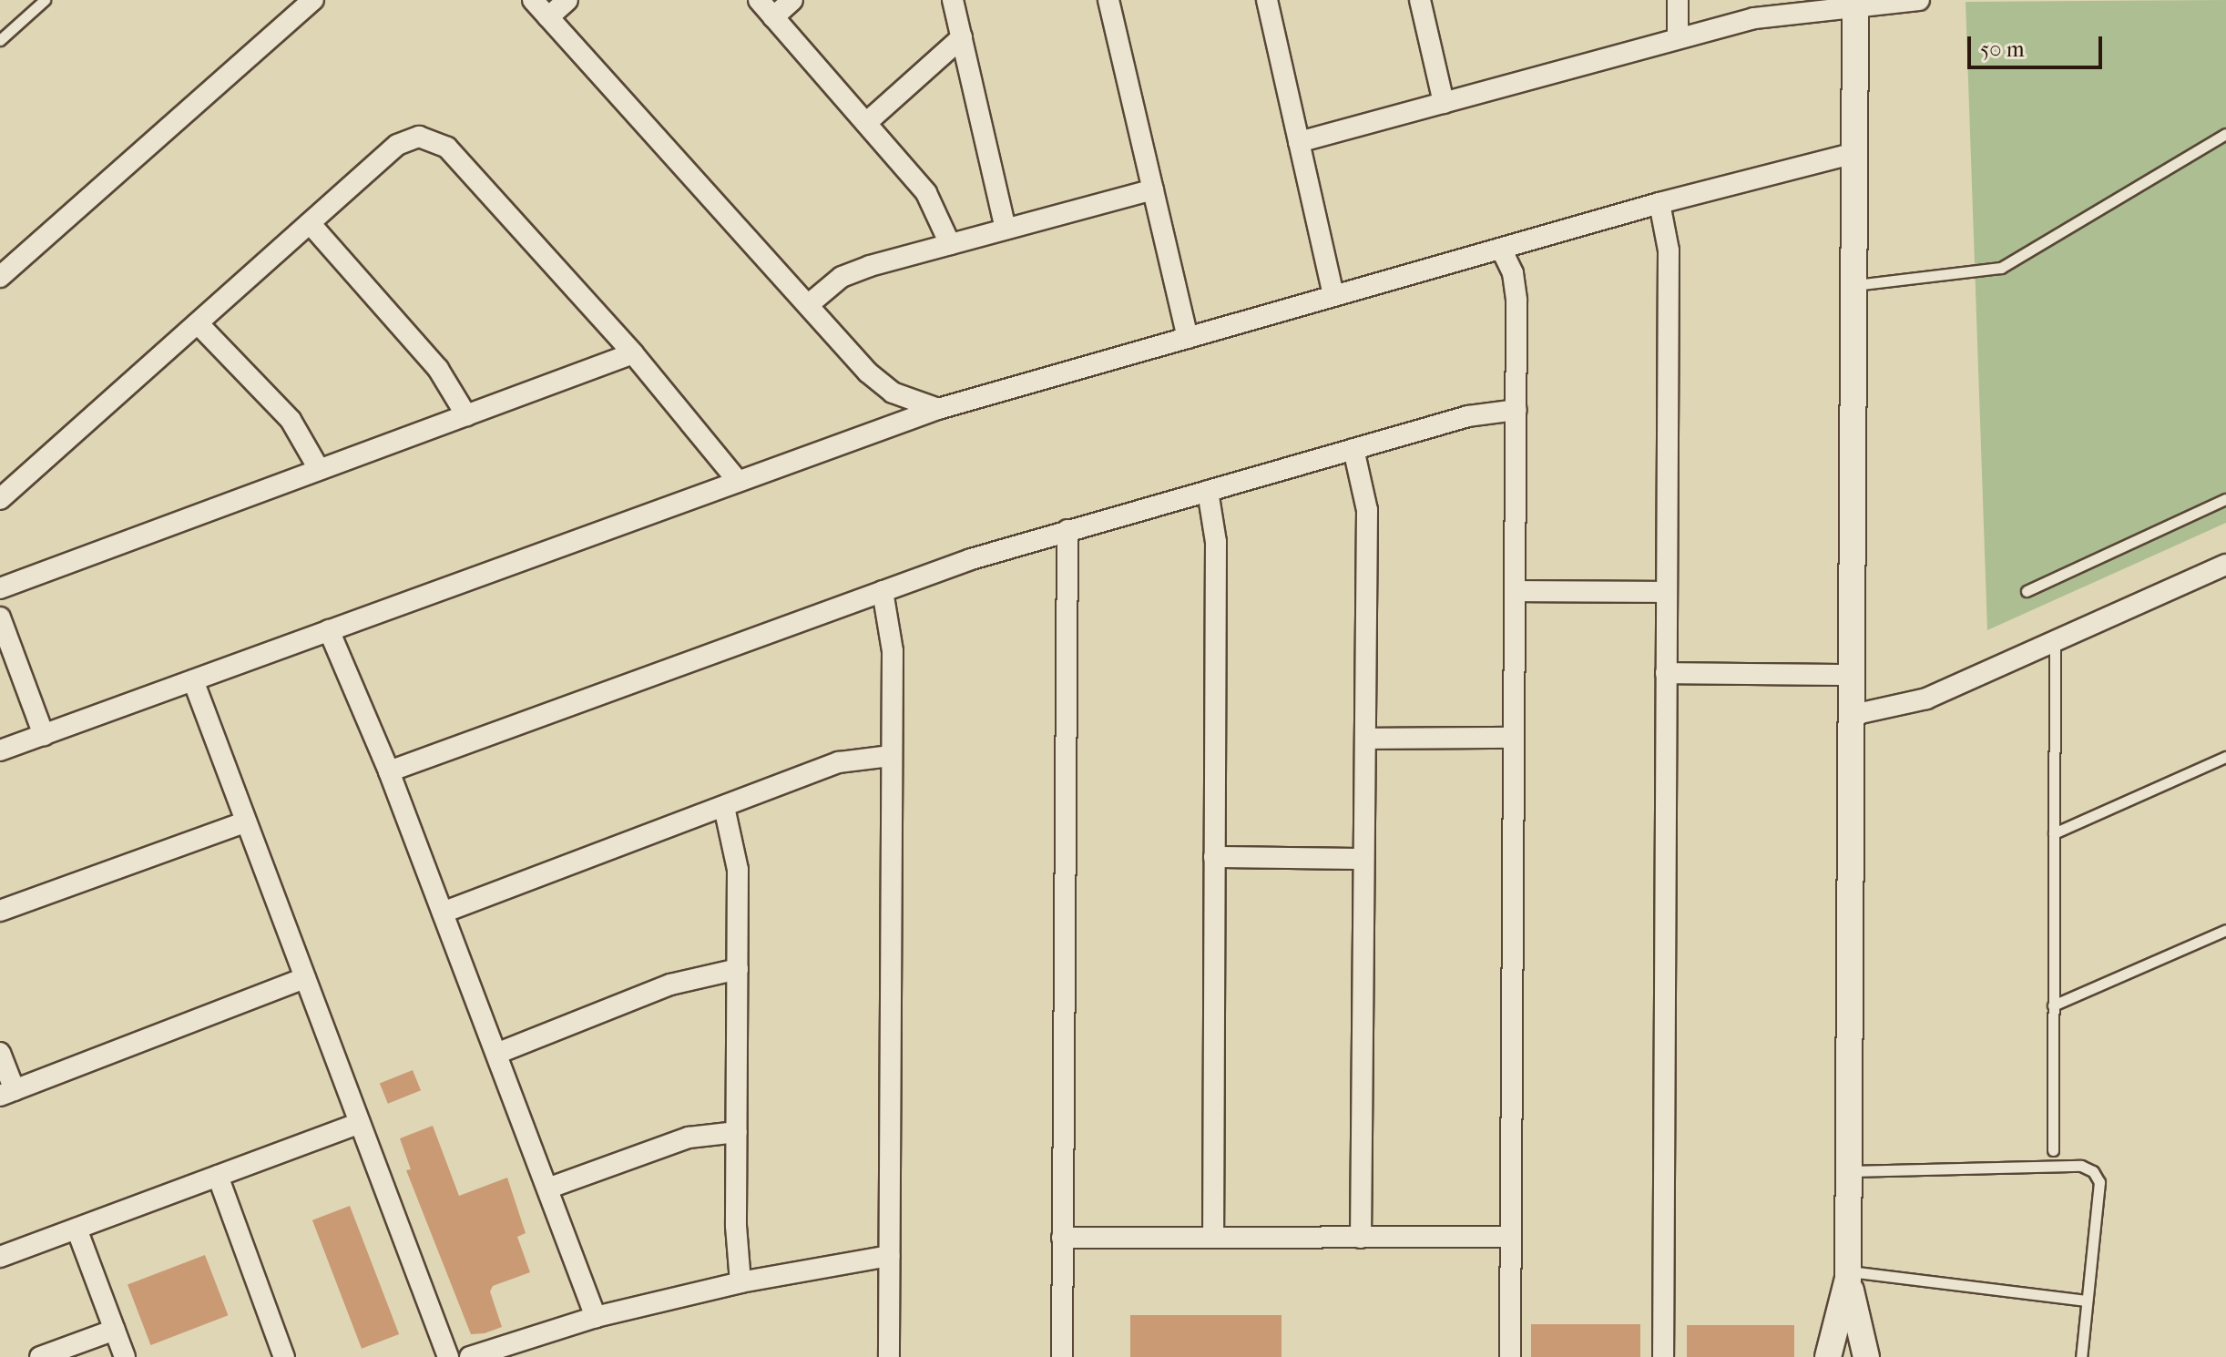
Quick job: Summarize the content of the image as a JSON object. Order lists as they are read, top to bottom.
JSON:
{
  "scale_bar": "50 m"
}
